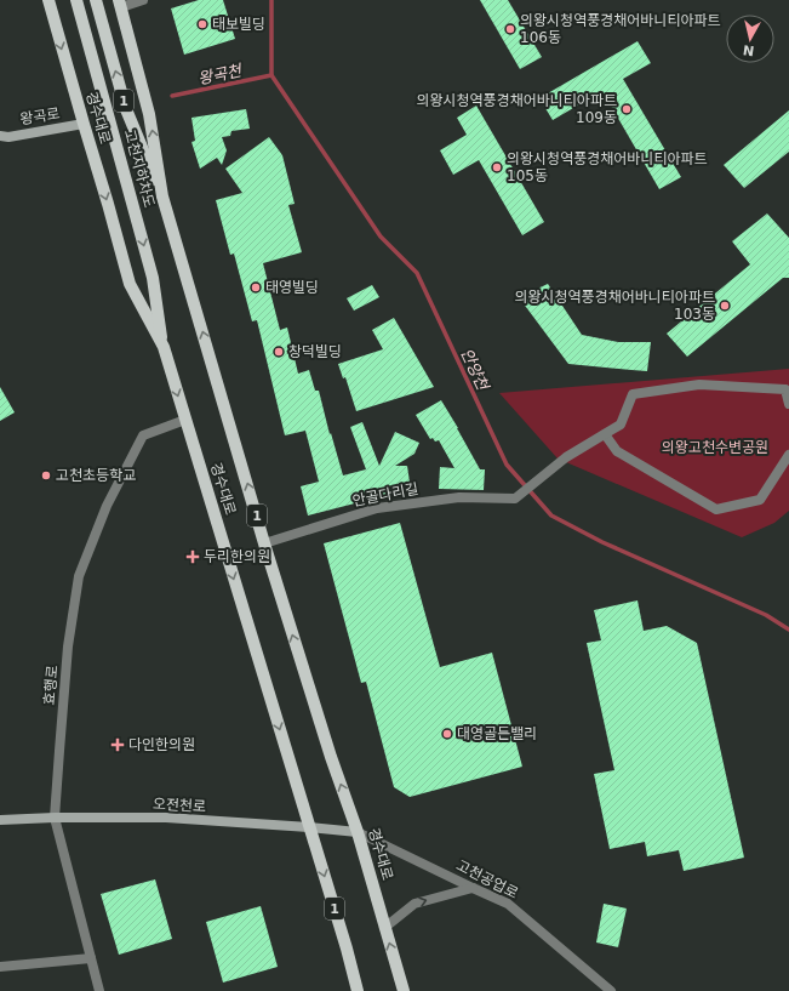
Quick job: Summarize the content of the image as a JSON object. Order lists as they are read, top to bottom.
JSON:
{
  "streets": {
    "main road": ["1", "경수대로", "고천지하차도"],
    "street": [
      "왕곡로",
      "안골다리길",
      "효행로",
      "오전천로",
      "고천공업로"
    ]
  },
  "crossings": [
    ["왕곡로", "경수대로"],
    ["경수대로", "고천지하차도"],
    ["경수대로", "안골다리길"],
    ["경수대로", "효행로"],
    ["경수대로", "오전천로"],
    ["경수대로", "고천공업로"],
    ["효행로", "오전천로"],
    ["오전천로", "고천공업로"]
  ],
  "water": ["왕곡천", "안양천"],
  "parks": ["의왕고천수변공원"],
  "places": {
    "other": [
      "태보빌딩",
      "의왕시청역풍경채어바니티아파트 106동",
      "의왕시청역풍경채어바니티아파트 109동",
      "의왕시청역풍경채어바니티아파트 105동",
      "태영빌딩",
      "의왕시청역풍경채어바니티아파트 103동",
      "창덕빌딩",
      "고천초등학교",
      "대영골든밸리"
    ],
    "health": ["두리한의원", "다인한의원"]
  },
  "north": "bottom"
}
